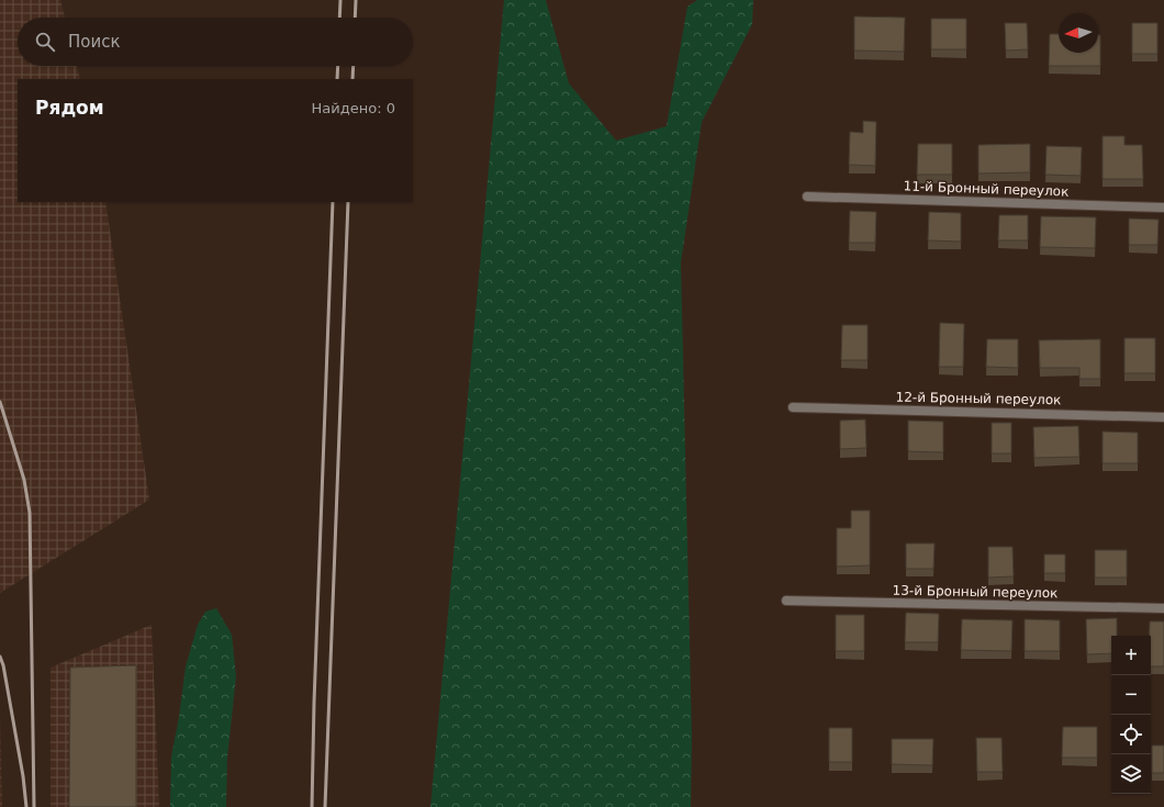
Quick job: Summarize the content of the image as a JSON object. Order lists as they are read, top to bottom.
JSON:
{
  "streets": {
    "street": ["11-й Бронный переулок", "12-й Бронный переулок", "13-й Бронный переулок"]
  },
  "north": "left",
  "page": {
    "search": "Поиск",
    "heading": ["Рядом", "Найдено: 0"],
    "map_buttons": ["+", "−"]
  }
}
